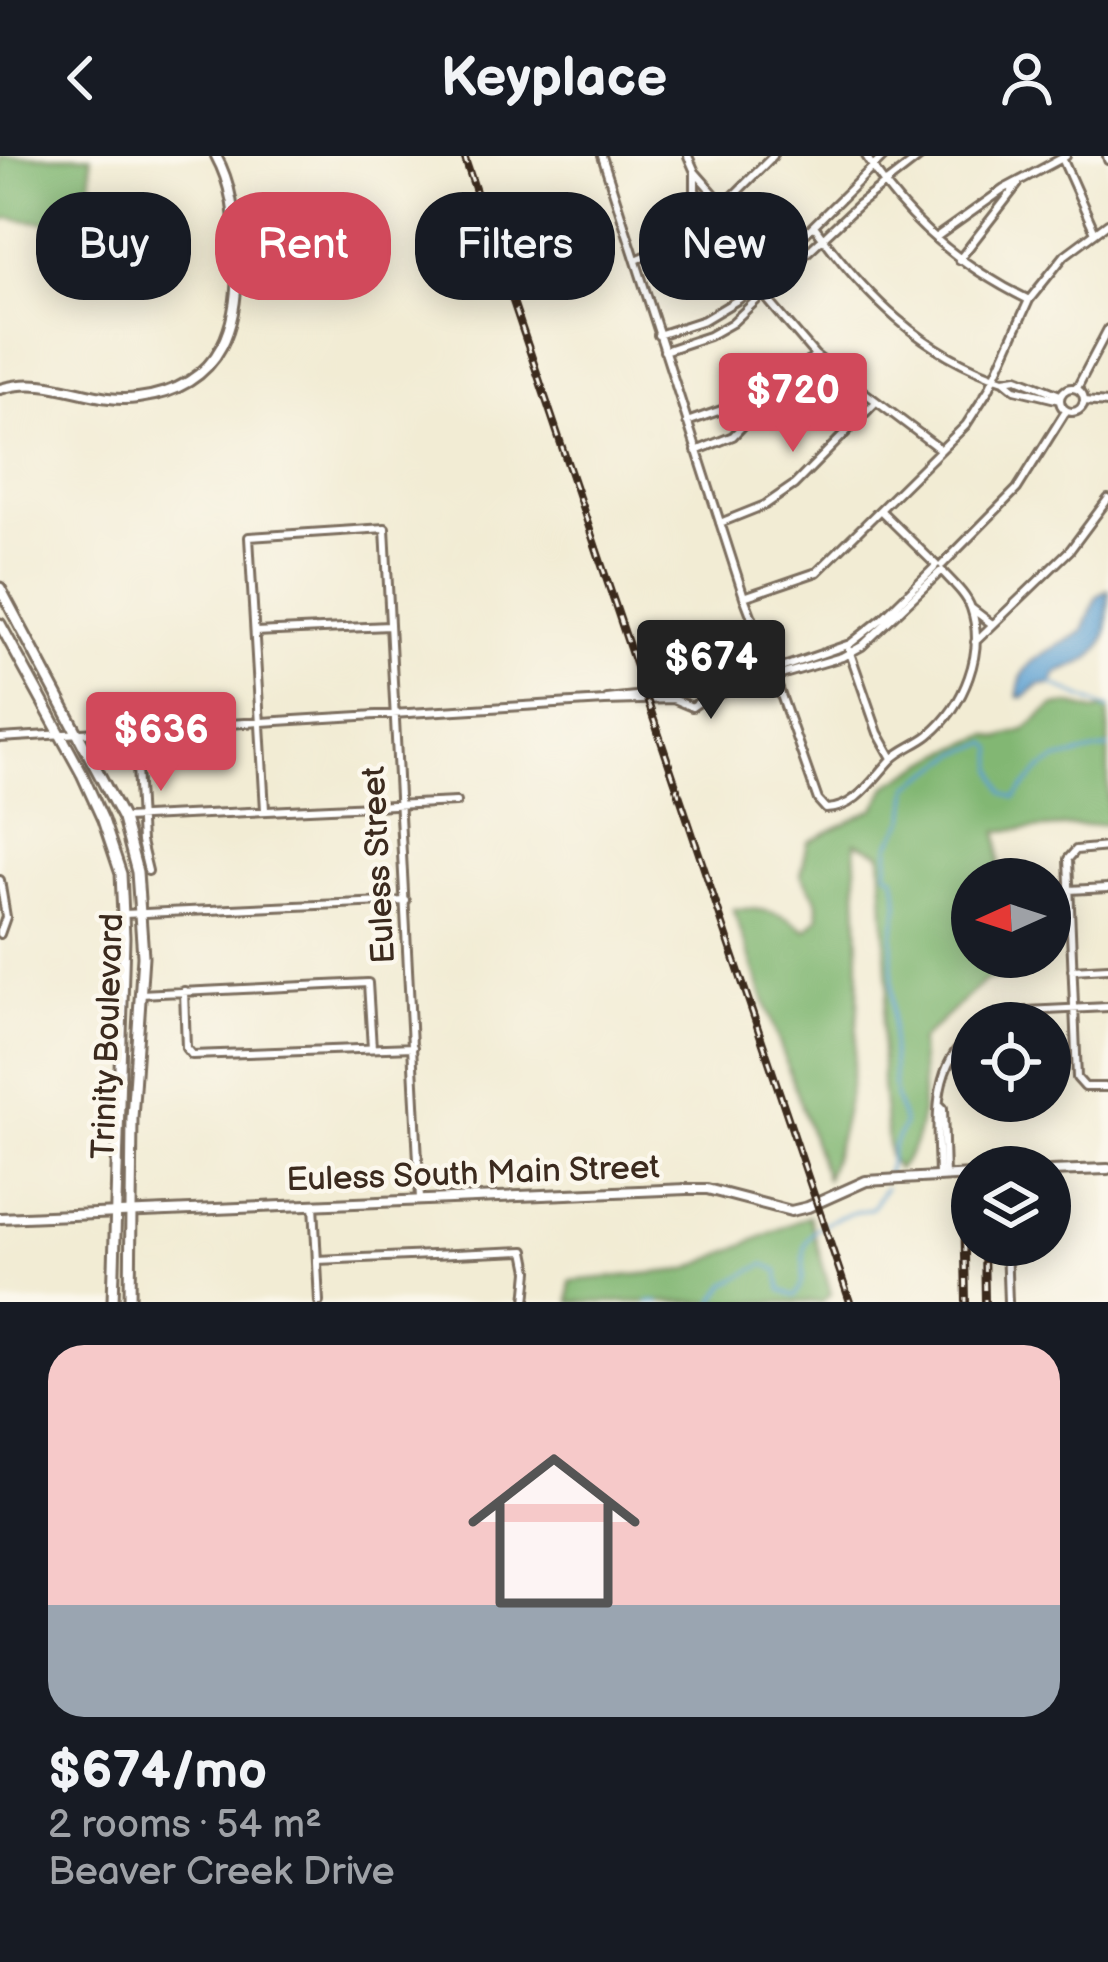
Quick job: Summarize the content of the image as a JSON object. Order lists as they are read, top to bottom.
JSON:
{
  "streets": {
    "main road": ["Trinity Boulevard"],
    "street": ["Euless Street", "Euless South Main Street"]
  },
  "crossings": [
    ["Euless Street", "Euless South Main Street"],
    ["Trinity Boulevard", "Euless South Main Street"]
  ],
  "north": "left",
  "page": {
    "header": "Keyplace",
    "chip": [
      "Buy",
      "Rent",
      "Filters",
      "New"
    ],
    "price": ["$720", "$674", "$636"],
    "list": [
      {
        "name": "$674/mo",
        "note": "2 rooms · 54 m² · Beaver Creek Drive"
      }
    ]
  }
}
